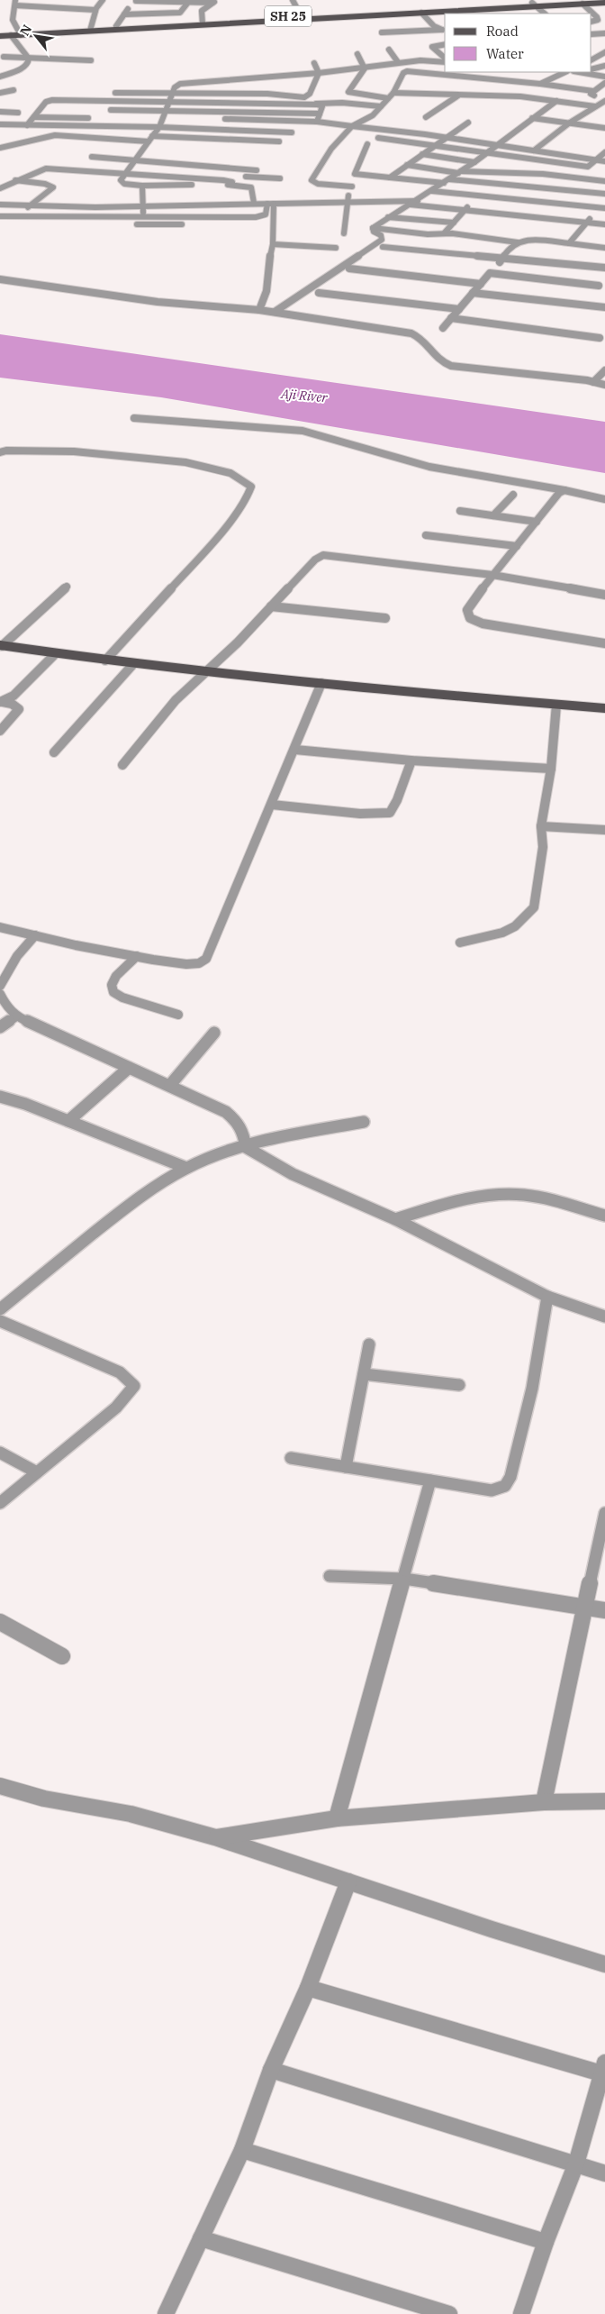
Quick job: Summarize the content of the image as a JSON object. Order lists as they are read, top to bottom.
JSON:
{
  "streets": {
    "main road": ["SH 25"]
  },
  "water": ["Aji River"],
  "legend": ["Road", "Water"],
  "north": "top left"
}
